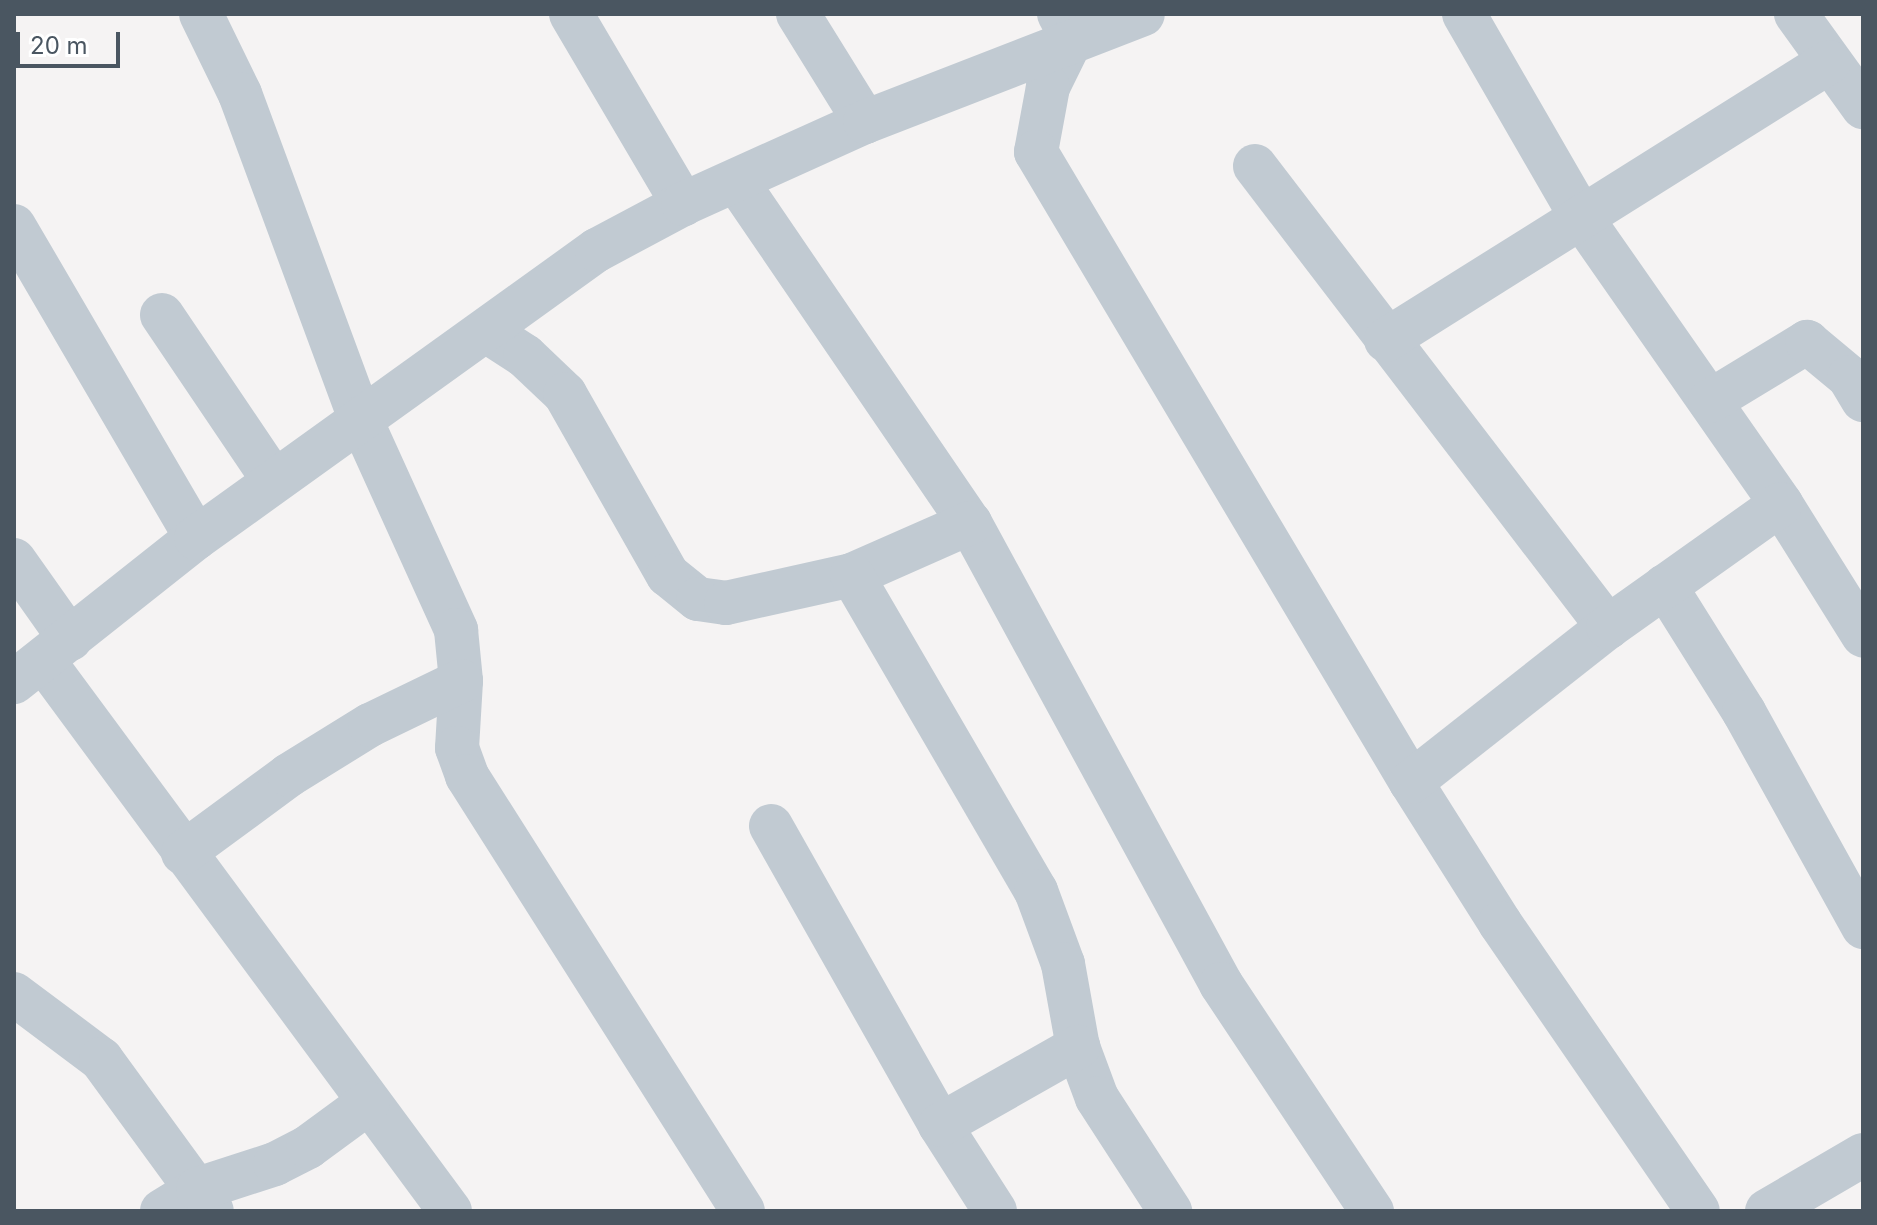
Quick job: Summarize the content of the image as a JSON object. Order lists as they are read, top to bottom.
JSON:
{
  "scale_bar": "20 m"
}
